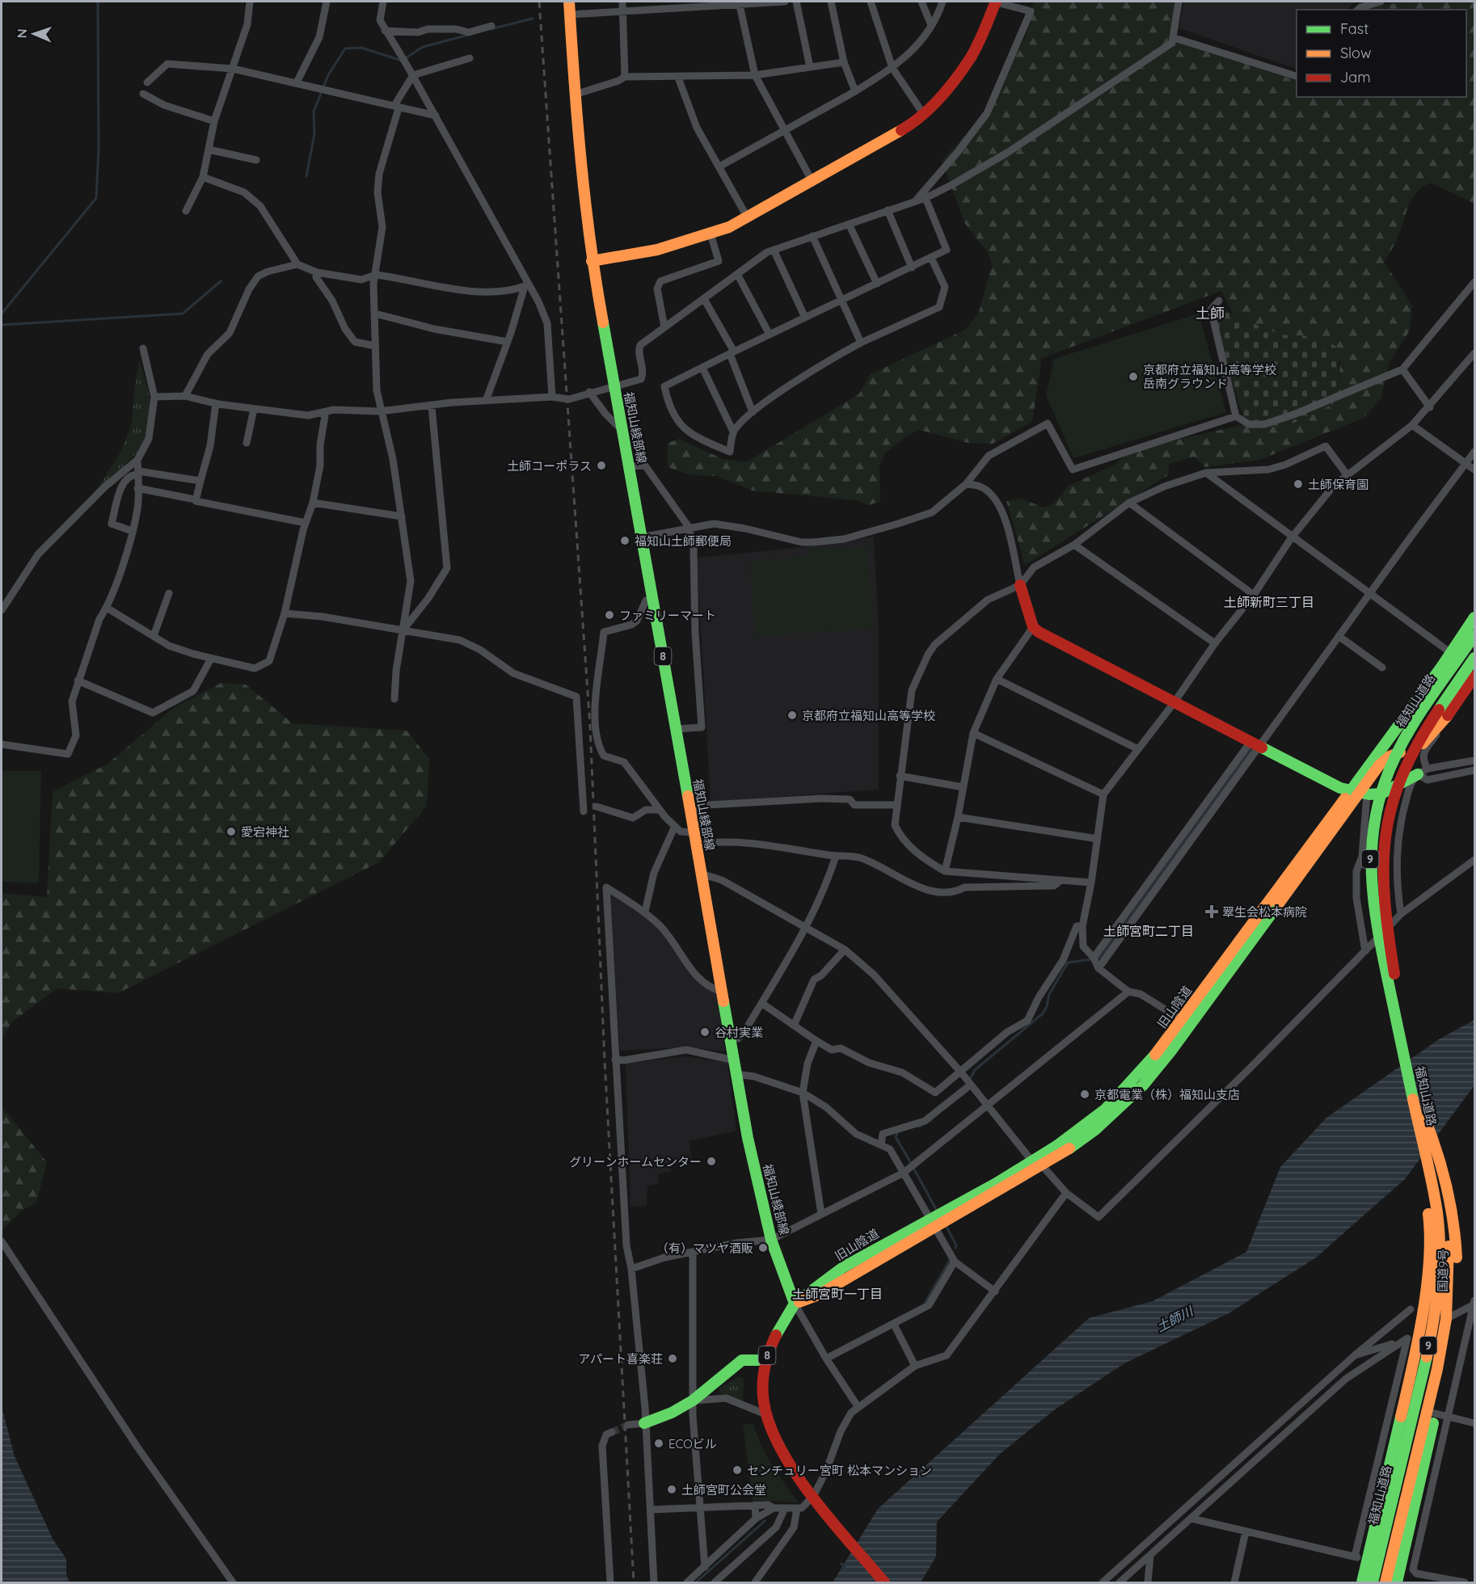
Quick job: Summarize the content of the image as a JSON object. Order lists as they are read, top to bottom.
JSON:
{
  "streets": {
    "main road": [
      "福知山綾部線",
      "8",
      "福知山道路",
      "9",
      "旧山陰道",
      "国道9号"
    ]
  },
  "crossings": [
    ["福知山綾部線", "8"],
    ["福知山道路", "9"],
    ["福知山道路", "国道9号"]
  ],
  "districts": [
    "土師",
    "土師新町三丁目",
    "土師宮町二丁目",
    "土師宮町一丁目"
  ],
  "water": ["土師川"],
  "places": {
    "other": [
      "京都府立福知山高等学校 岳南グラウンド",
      "土師コーポラス",
      "土師保育園",
      "福知山土師郵便局",
      "ファミリーマート",
      "京都府立福知山高等学校",
      "愛宕神社",
      "谷村実業",
      "京都電業（株）福知山支店",
      "グリーンホームセンター",
      "（有）マツヤ酒販",
      "アパート喜楽荘",
      "ECOビル",
      "センチュリー宮町 松本マンション",
      "土師宮町公会堂"
    ],
    "health": ["翠生会松本病院"]
  },
  "legend": ["Fast", "Slow", "Jam"],
  "north": "left"
}
